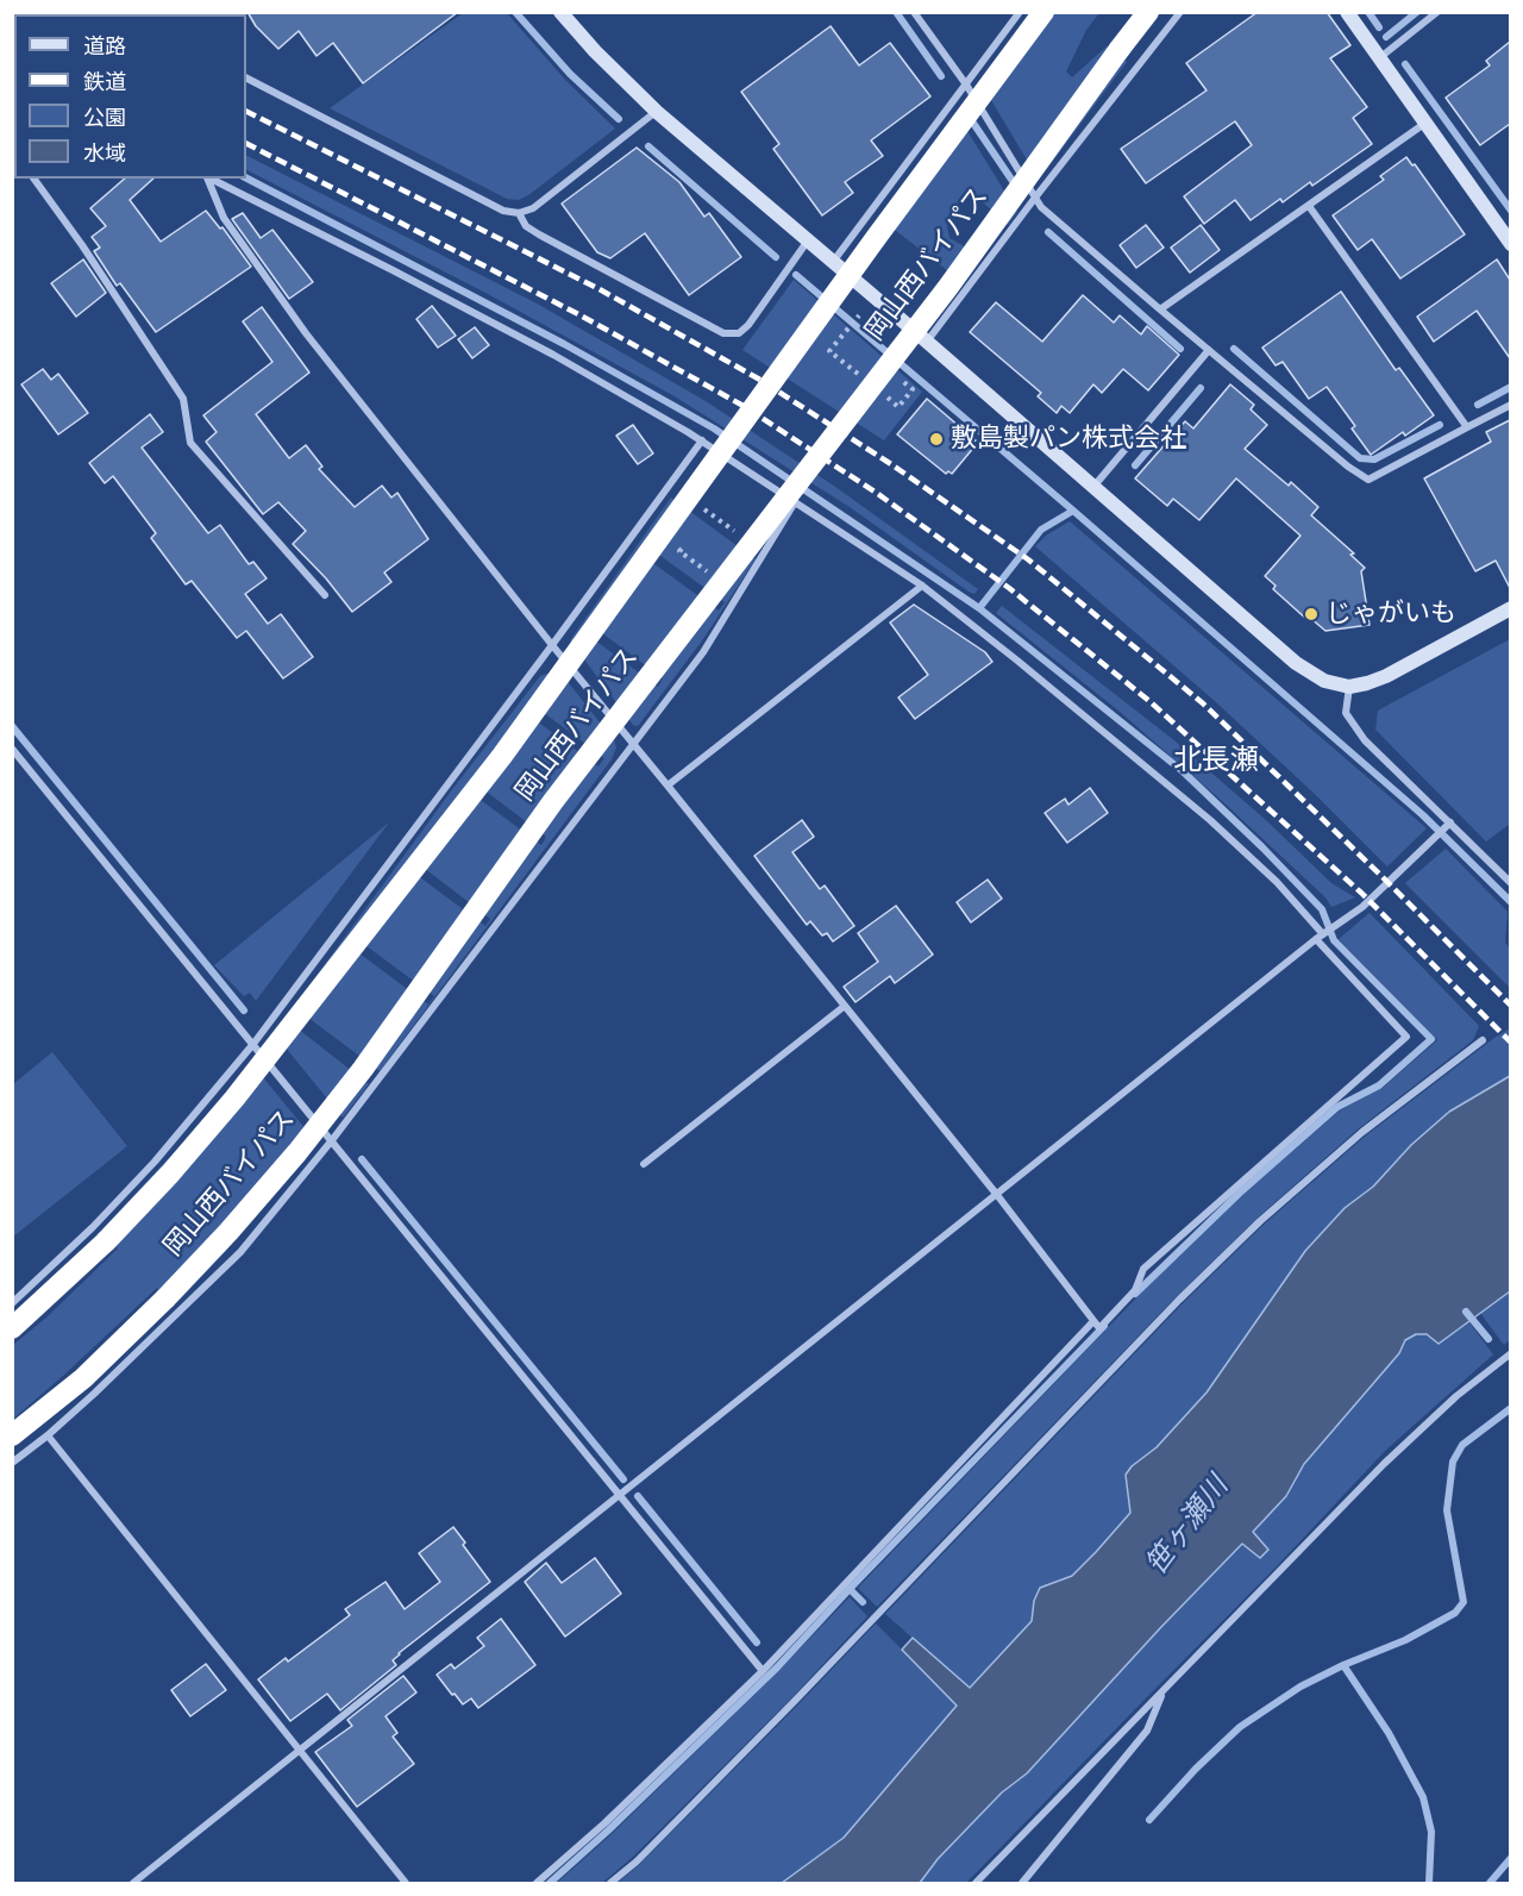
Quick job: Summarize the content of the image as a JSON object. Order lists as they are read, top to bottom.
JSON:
{
  "streets": {
    "highway": ["岡山西バイパス"]
  },
  "districts": ["北長瀬"],
  "water": ["笹ヶ瀬川"],
  "places": ["敷島製パン株式会社", "じゃがいも"],
  "legend": [
    "道路",
    "鉄道",
    "公園",
    "水域"
  ]
}
